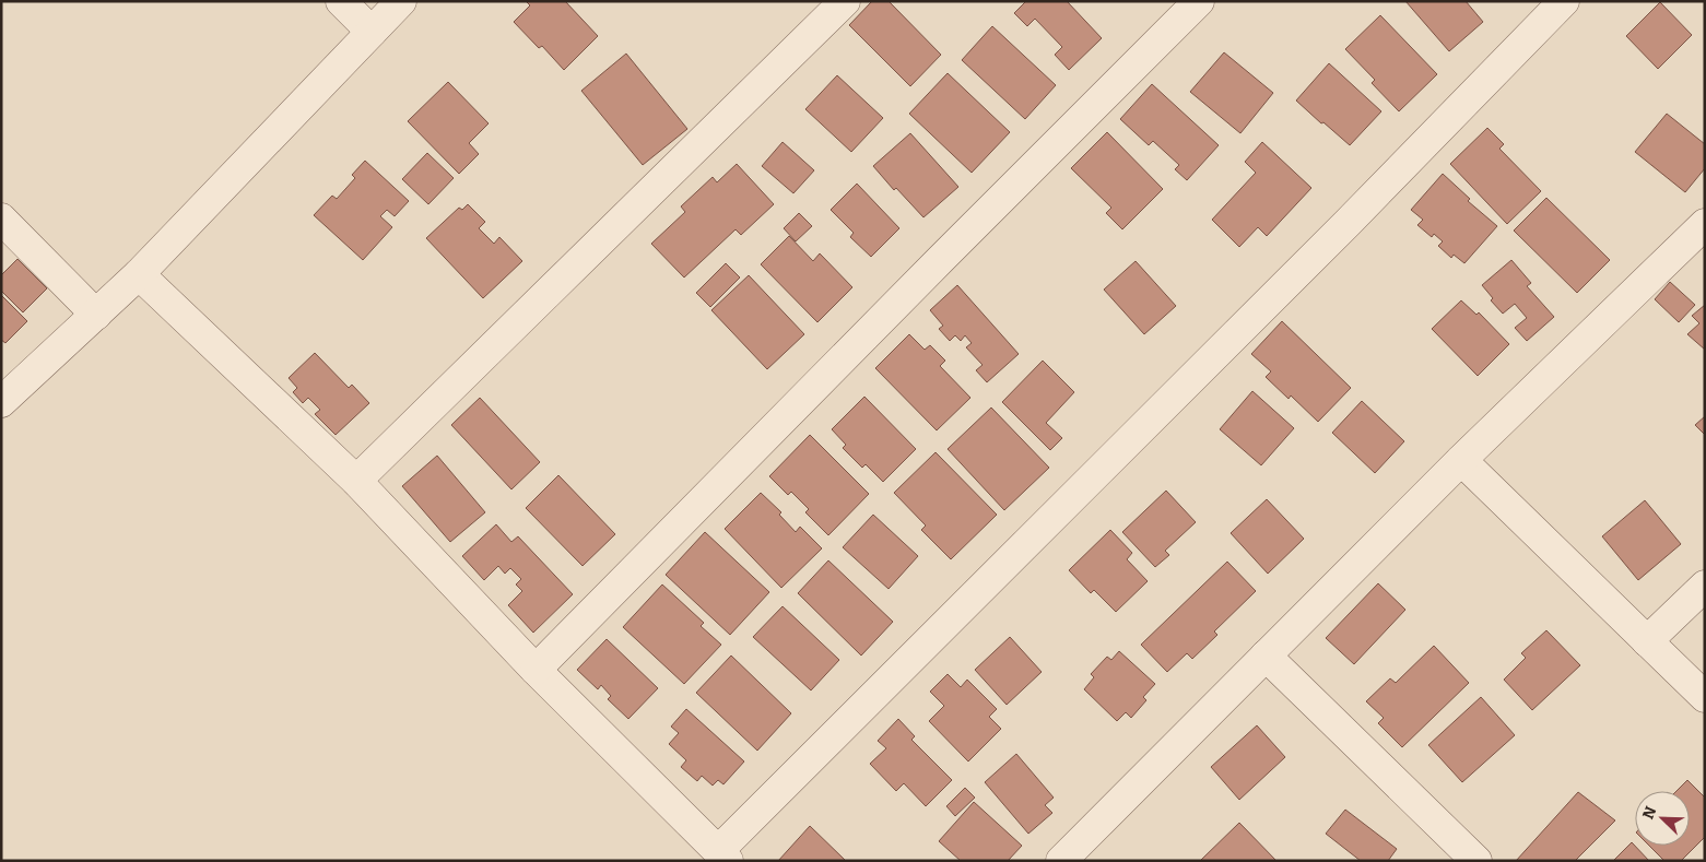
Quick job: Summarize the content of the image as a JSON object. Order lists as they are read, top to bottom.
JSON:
{
  "north": "top left"
}
